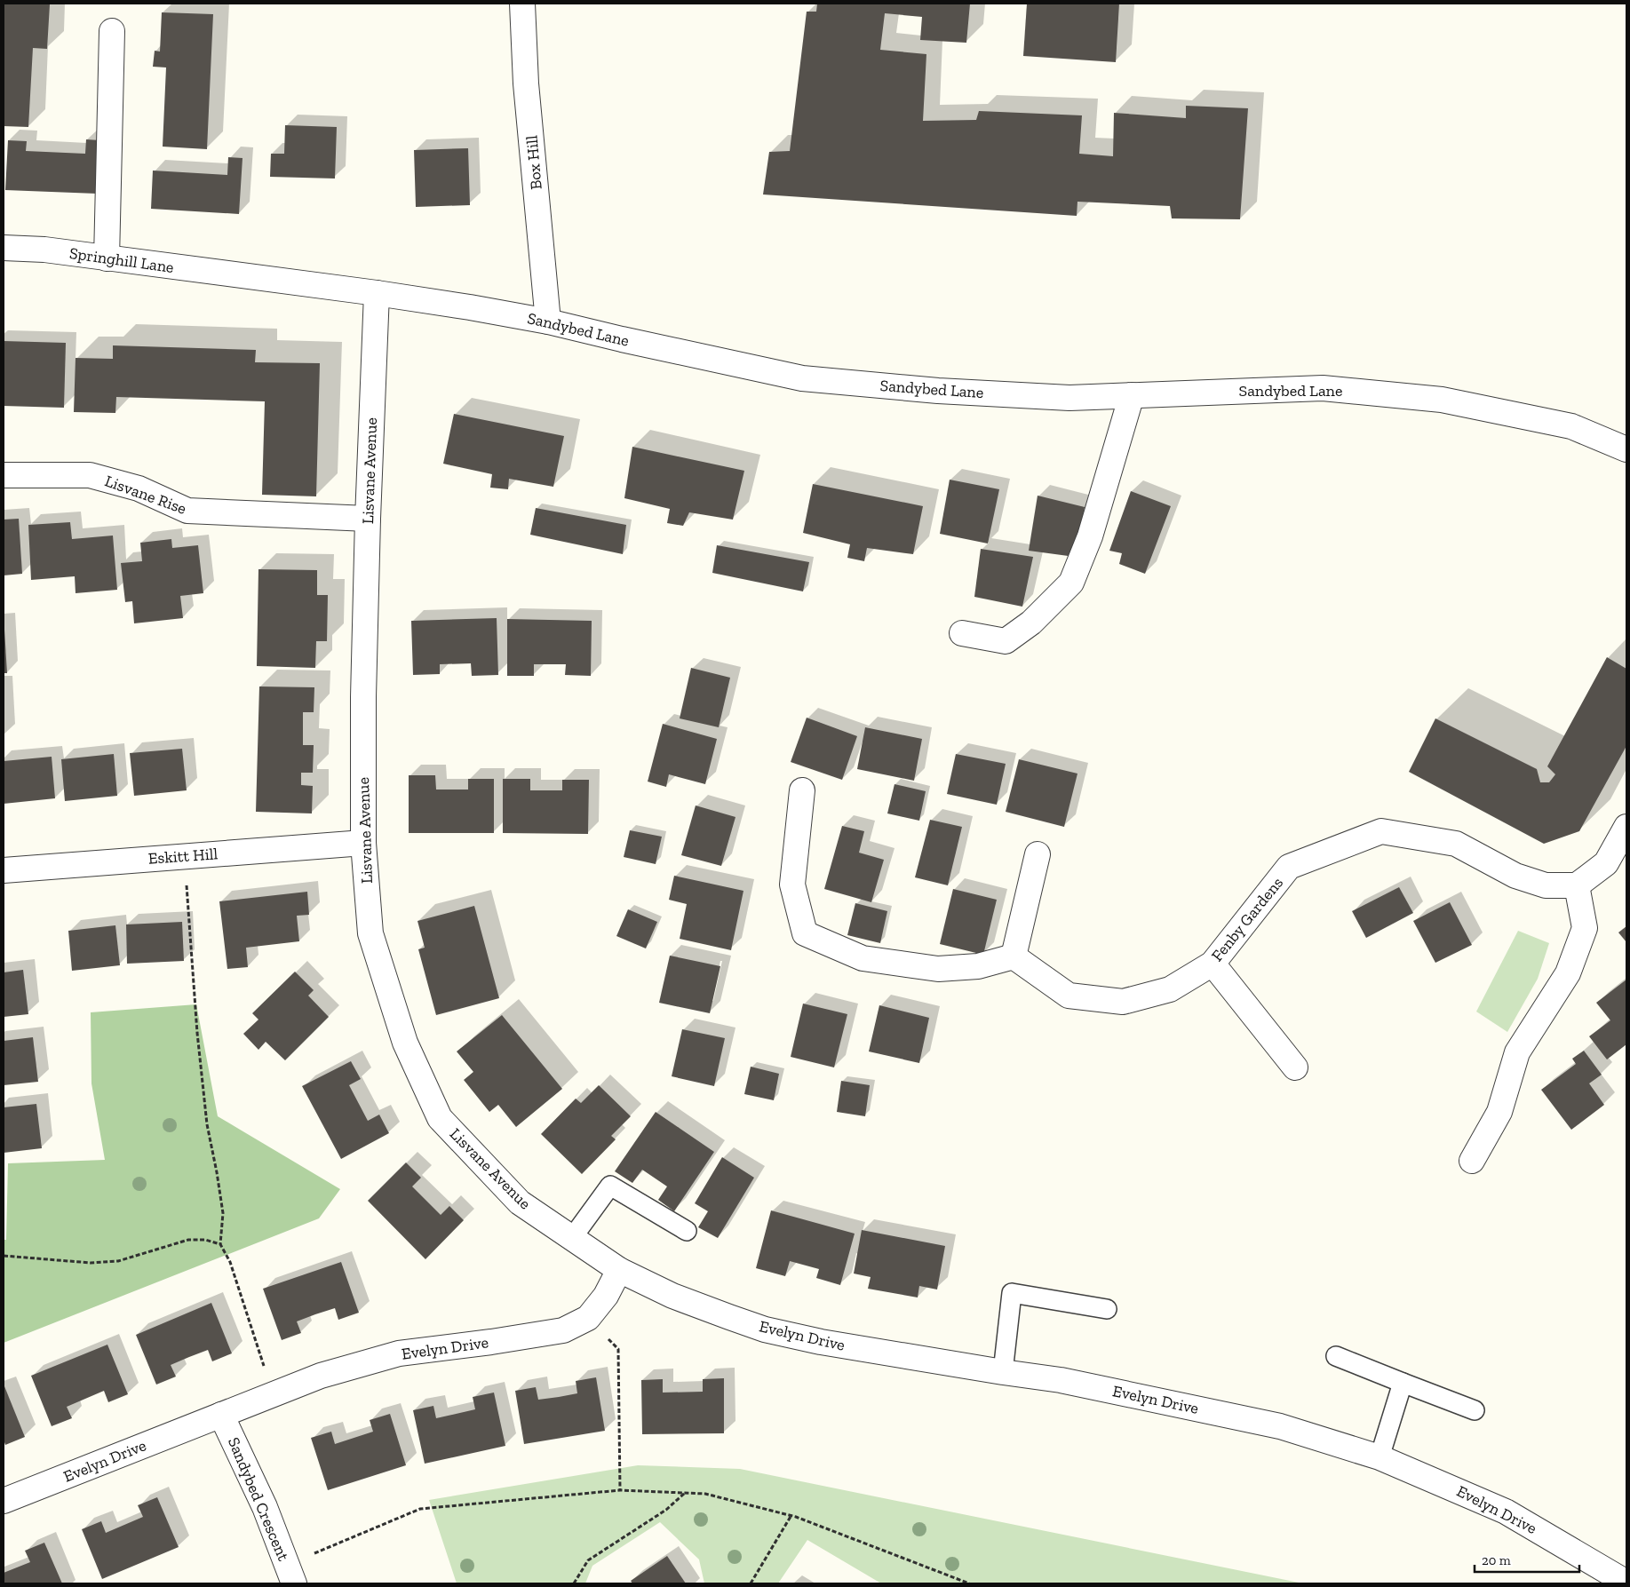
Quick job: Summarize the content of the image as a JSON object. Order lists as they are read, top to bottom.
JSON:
{
  "streets": {
    "street": [
      "Box Hill",
      "Springhill Lane",
      "Sandybed Lane",
      "Lisvane Avenue",
      "Lisvane Rise",
      "Eskitt Hill",
      "Fenby Gardens",
      "Evelyn Drive",
      "Sandybed Crescent"
    ]
  },
  "crossings": [
    ["Box Hill", "Sandybed Lane"],
    ["Springhill Lane", "Sandybed Lane"],
    ["Sandybed Lane", "Lisvane Avenue"],
    ["Lisvane Avenue", "Lisvane Rise"],
    ["Lisvane Avenue", "Eskitt Hill"],
    ["Lisvane Avenue", "Evelyn Drive"],
    ["Evelyn Drive", "Sandybed Crescent"]
  ],
  "scale_bar": "20 m"
}
